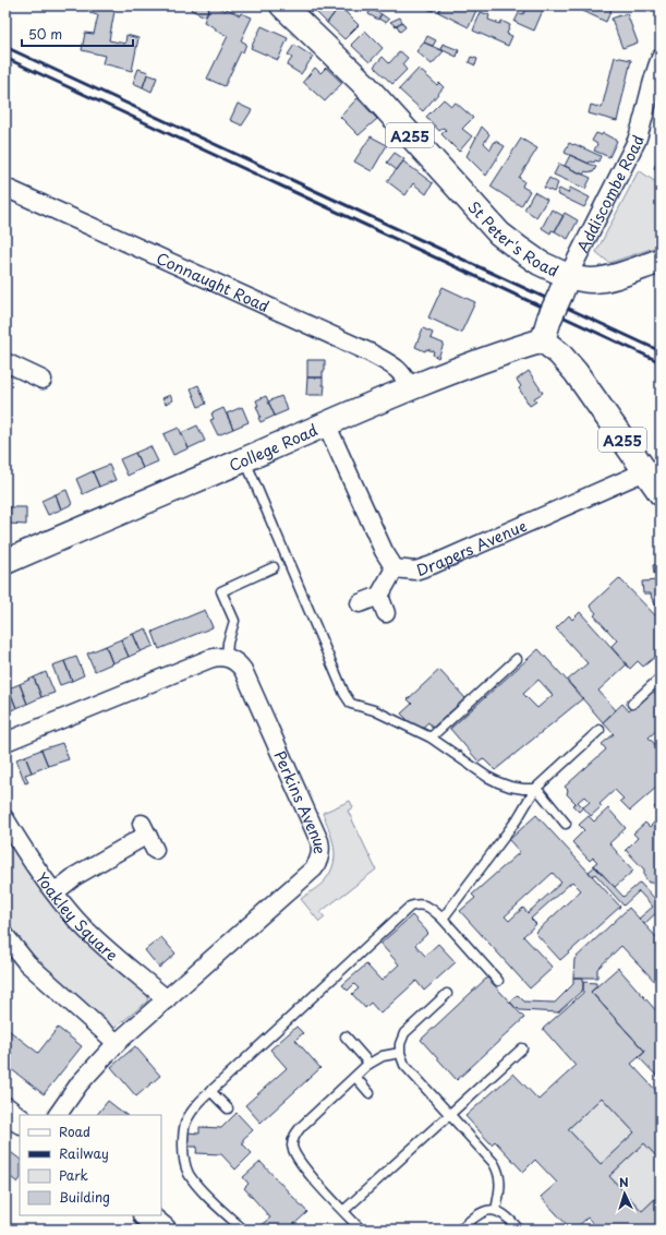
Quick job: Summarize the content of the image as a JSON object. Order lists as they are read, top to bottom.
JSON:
{
  "streets": {
    "main road": ["A255", "St Peter's Road", "College Road"],
    "street": [
      "Addiscombe Road",
      "Connaught Road",
      "Drapers Avenue",
      "Perkins Avenue",
      "Yoakley Square"
    ]
  },
  "crossings": [
    ["A255", "St Peter's Road"],
    ["A255", "College Road"],
    ["A255", "Drapers Avenue"],
    ["Addiscombe Road", "St Peter's Road"],
    ["St Peter's Road", "College Road"],
    ["Connaught Road", "College Road"],
    ["College Road", "Drapers Avenue"],
    ["Perkins Avenue", "Yoakley Square"]
  ],
  "legend": [
    "Road",
    "Railway",
    "Park",
    "Building"
  ],
  "scale_bar": "50 m",
  "north": "top"
}
